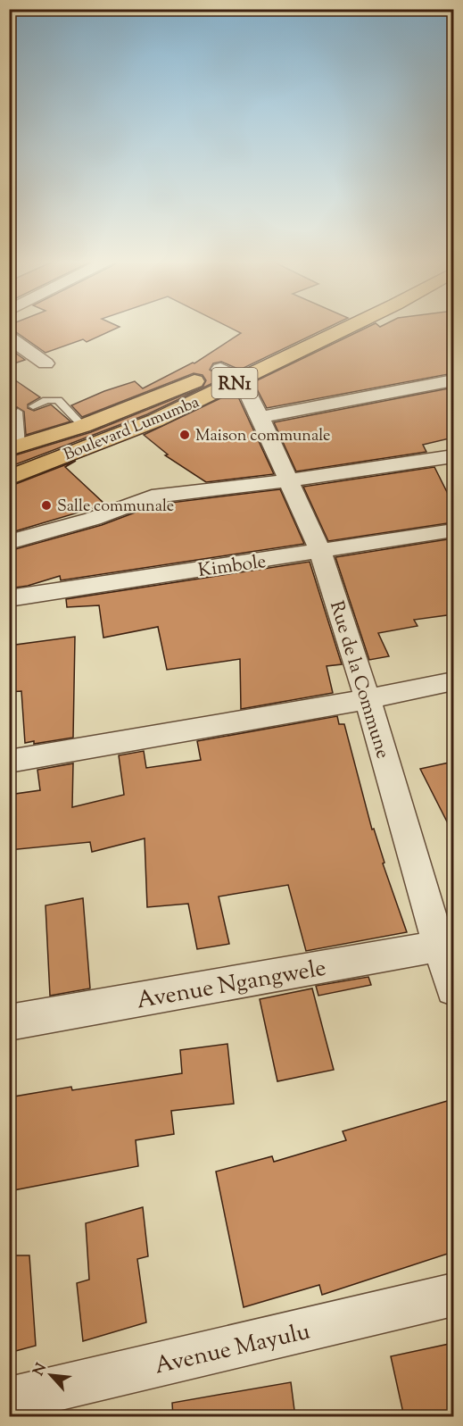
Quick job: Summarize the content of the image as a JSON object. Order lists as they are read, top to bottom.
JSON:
{
  "streets": {
    "highway": ["RN1", "Boulevard Lumumba"],
    "street": [
      "Kimbole",
      "Rue de la Commune",
      "Avenue Ngangwele",
      "Avenue Mayulu"
    ]
  },
  "crossings": [
    ["Boulevard Lumumba", "Rue de la Commune"],
    ["Kimbole", "Rue de la Commune"],
    ["Rue de la Commune", "Avenue Ngangwele"]
  ],
  "places": ["Maison communale", "Salle communale"],
  "north": "top left"
}
